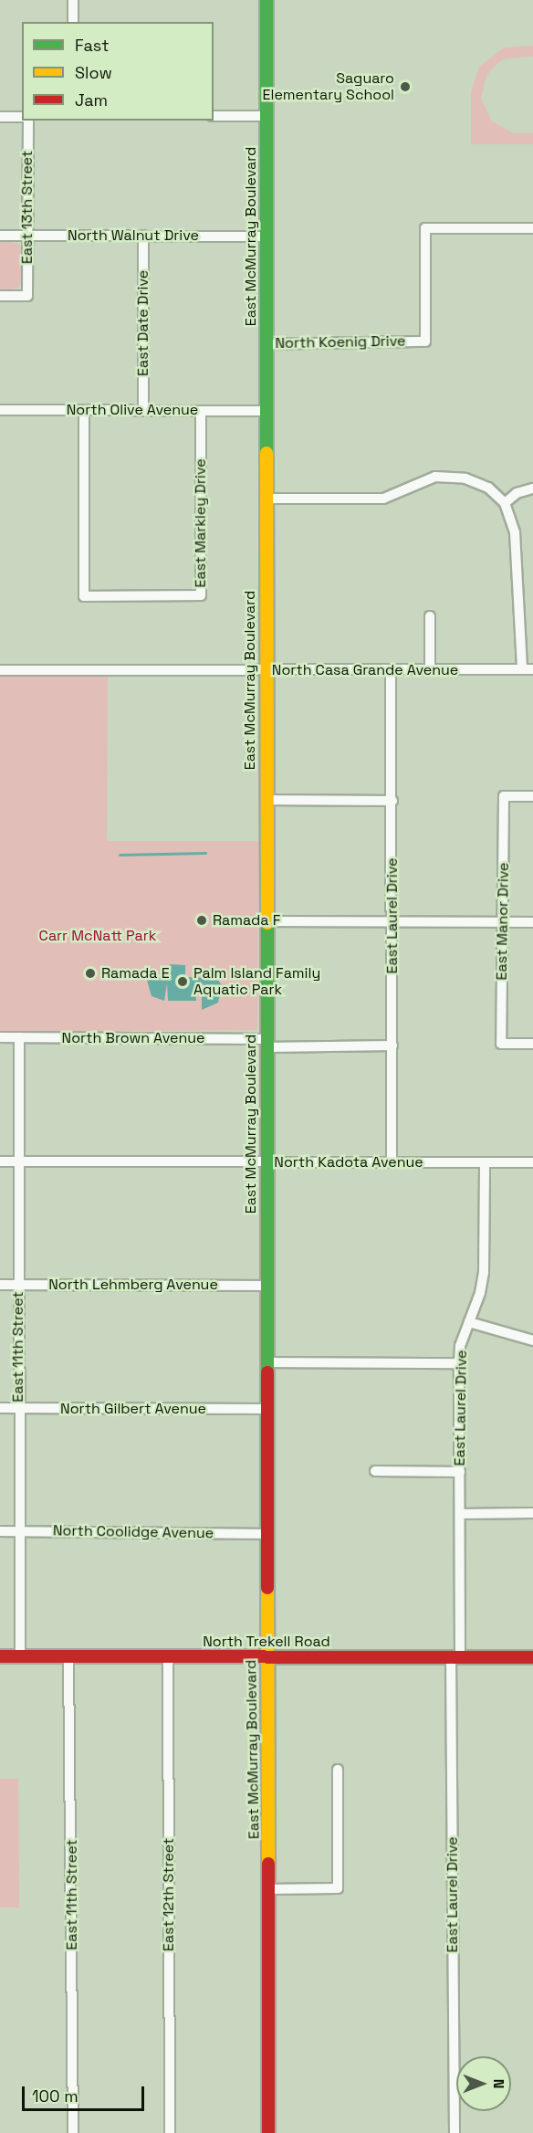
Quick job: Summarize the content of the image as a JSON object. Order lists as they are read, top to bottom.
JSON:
{
  "streets": {
    "street": [
      "East 13th Street",
      "North Walnut Drive",
      "East McMurray Boulevard",
      "East Date Drive",
      "North Koenig Drive",
      "North Olive Avenue",
      "East Markley Drive",
      "North Casa Grande Avenue",
      "East Laurel Drive",
      "East Manor Drive",
      "North Brown Avenue",
      "North Kadota Avenue",
      "North Lehmberg Avenue",
      "East 11th Street",
      "North Gilbert Avenue",
      "North Coolidge Avenue",
      "North Trekell Road",
      "East 12th Street"
    ]
  },
  "crossings": [
    ["East 13th Street", "North Walnut Drive"],
    ["North Walnut Drive", "East McMurray Boulevard"],
    ["North Walnut Drive", "East Date Drive"],
    ["East McMurray Boulevard", "North Koenig Drive"],
    ["East McMurray Boulevard", "North Olive Avenue"],
    ["East McMurray Boulevard", "North Casa Grande Avenue"],
    ["East McMurray Boulevard", "North Brown Avenue"],
    ["East McMurray Boulevard", "North Kadota Avenue"],
    ["East McMurray Boulevard", "North Lehmberg Avenue"],
    ["East McMurray Boulevard", "North Gilbert Avenue"],
    ["East McMurray Boulevard", "North Coolidge Avenue"],
    ["East McMurray Boulevard", "North Trekell Road"],
    ["East Date Drive", "North Olive Avenue"],
    ["North Olive Avenue", "East Markley Drive"],
    ["North Casa Grande Avenue", "East Laurel Drive"],
    ["East Laurel Drive", "North Brown Avenue"],
    ["East Laurel Drive", "North Kadota Avenue"],
    ["East Laurel Drive", "North Trekell Road"],
    ["North Brown Avenue", "East 11th Street"],
    ["North Kadota Avenue", "East 11th Street"],
    ["North Lehmberg Avenue", "East 11th Street"],
    ["East 11th Street", "North Gilbert Avenue"],
    ["East 11th Street", "North Coolidge Avenue"],
    ["East 11th Street", "North Trekell Road"],
    ["North Trekell Road", "East 12th Street"]
  ],
  "parks": ["Carr McNatt Park"],
  "places": [
    "Saguaro Elementary School",
    "Ramada F",
    "Ramada E",
    "Palm Island Family Aquatic Park"
  ],
  "legend": ["Fast", "Slow", "Jam"],
  "scale_bar": "100 m",
  "north": "right"
}
